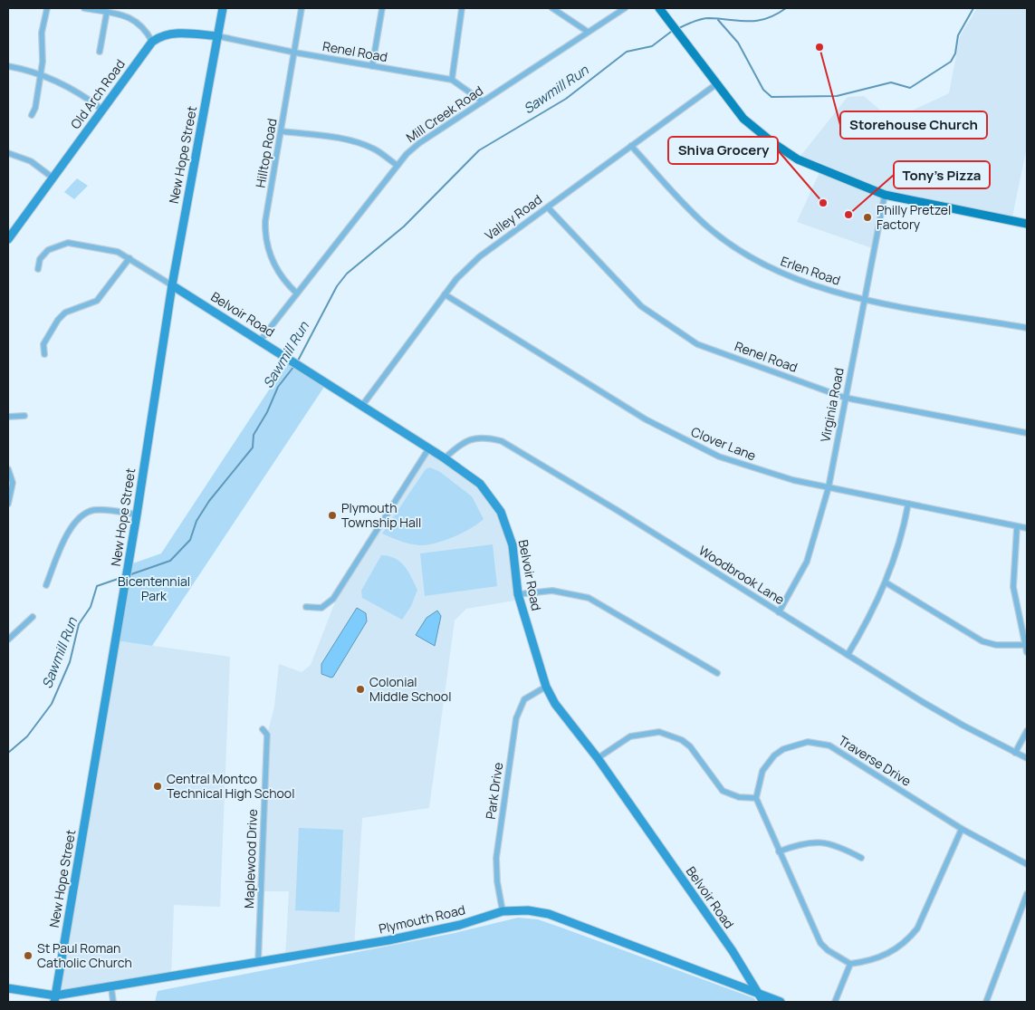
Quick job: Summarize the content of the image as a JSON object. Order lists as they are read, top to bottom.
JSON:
{
  "streets": {
    "street": [
      "Renel Road",
      "Old Arch Road",
      "Mill Creek Road",
      "Hilltop Road",
      "New Hope Street",
      "Valley Road",
      "Erlen Road",
      "Belvoir Road",
      "Virginia Road",
      "Clover Lane",
      "Woodbrook Lane",
      "Traverse Drive",
      "Park Drive",
      "Maplewood Drive",
      "Plymouth Road"
    ]
  },
  "crossings": [
    ["Renel Road", "Mill Creek Road"],
    ["Renel Road", "Hilltop Road"],
    ["Renel Road", "New Hope Street"],
    ["Renel Road", "Valley Road"],
    ["Renel Road", "Virginia Road"],
    ["Mill Creek Road", "Hilltop Road"],
    ["Mill Creek Road", "Belvoir Road"],
    ["New Hope Street", "Belvoir Road"],
    ["New Hope Street", "Plymouth Road"],
    ["Valley Road", "Erlen Road"],
    ["Valley Road", "Belvoir Road"],
    ["Valley Road", "Clover Lane"],
    ["Erlen Road", "Virginia Road"],
    ["Belvoir Road", "Woodbrook Lane"],
    ["Belvoir Road", "Park Drive"],
    ["Belvoir Road", "Plymouth Road"],
    ["Virginia Road", "Clover Lane"],
    ["Virginia Road", "Woodbrook Lane"],
    ["Park Drive", "Plymouth Road"],
    ["Maplewood Drive", "Plymouth Road"]
  ],
  "water": ["Sawmill Run"],
  "parks": ["Bicentennial Park"],
  "places": [
    "Storehouse Church",
    "Shiva Grocery",
    "Tony's Pizza",
    "Philly Pretzel Factory",
    "Plymouth Township Hall",
    "Colonial Middle School",
    "Central Montco Technical High School",
    "St Paul Roman Catholic Church"
  ]
}
